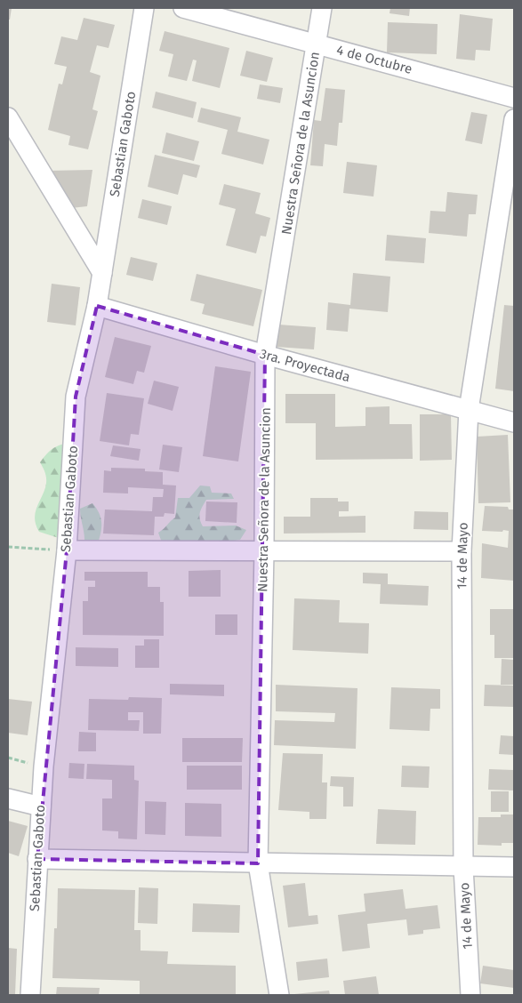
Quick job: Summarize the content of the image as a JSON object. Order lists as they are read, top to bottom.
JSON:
{
  "streets": {
    "street": [
      "4 de Octubre",
      "Nuestra Señora de la Asuncion",
      "Sebastian Gaboto",
      "3ra. Proyectada",
      "14 de Mayo"
    ]
  },
  "crossings": [
    ["4 de Octubre", "Nuestra Señora de la Asuncion"],
    ["Nuestra Señora de la Asuncion", "3ra. Proyectada"],
    ["Sebastian Gaboto", "3ra. Proyectada"],
    ["3ra. Proyectada", "14 de Mayo"]
  ]
}
